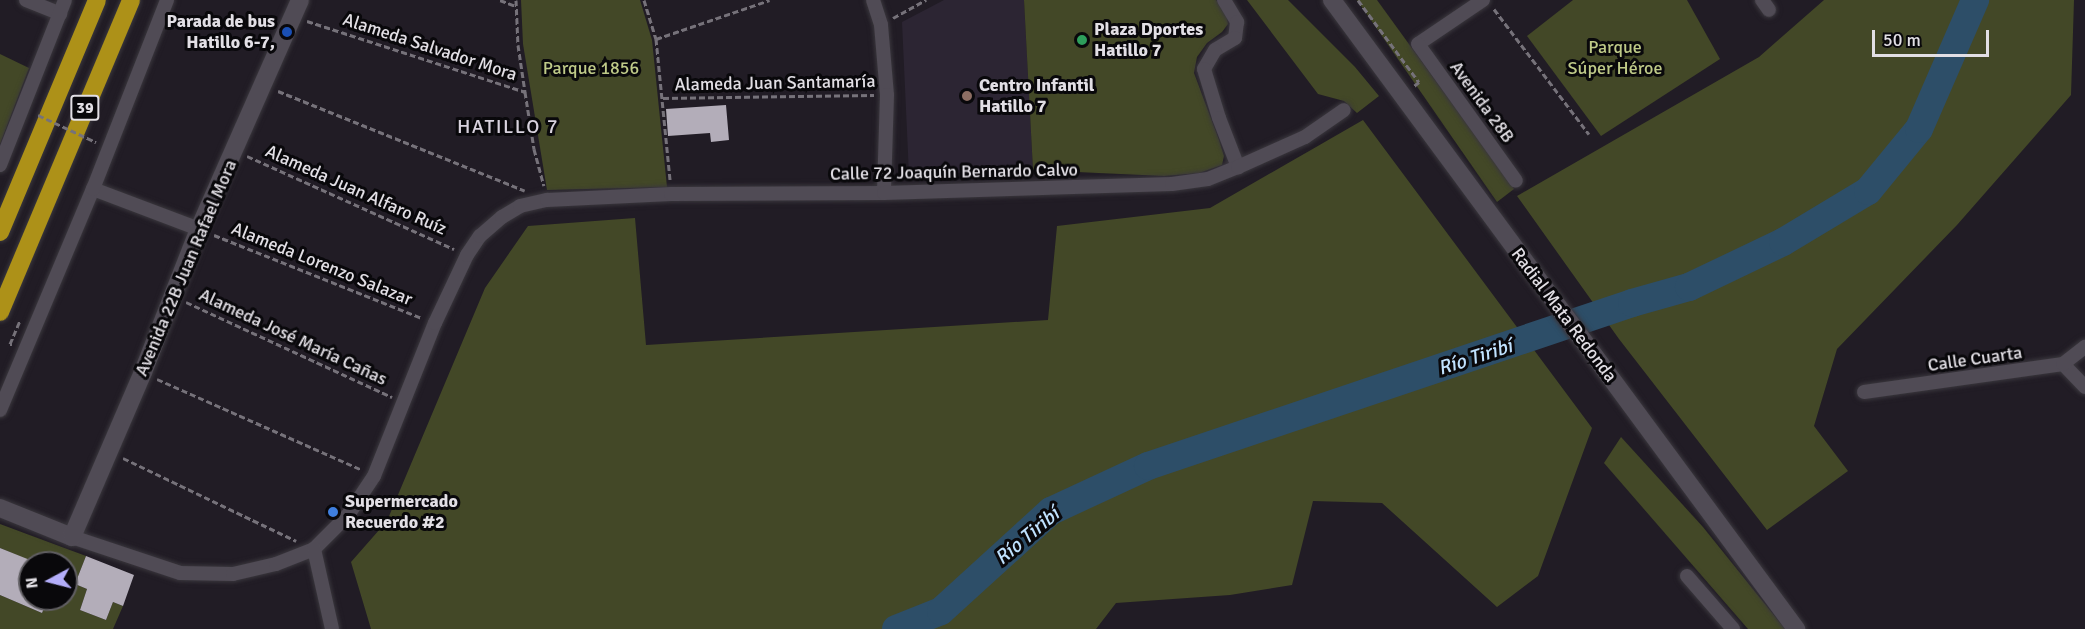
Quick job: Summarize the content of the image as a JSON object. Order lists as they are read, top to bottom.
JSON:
{
  "streets": {
    "highway": ["39"],
    "main road": ["Avenida 22B Juan Rafael Mora", "Radial Mata Redonda"],
    "street": ["Avenida 28B", "Calle 72 Joaquín Bernardo Calvo", "Calle Cuarta"],
    "path": [
      "Alameda Salvador Mora",
      "Alameda Juan Santamaría",
      "Alameda Juan Alfaro Ruíz",
      "Alameda Lorenzo Salazar",
      "Alameda José María Cañas"
    ]
  },
  "crossings": [
    ["Alameda Salvador Mora", "Avenida 22B Juan Rafael Mora"],
    ["Calle 72 Joaquín Bernardo Calvo", "Alameda Juan Alfaro Ruíz"],
    ["Calle 72 Joaquín Bernardo Calvo", "Alameda Lorenzo Salazar"],
    ["Calle 72 Joaquín Bernardo Calvo", "Alameda José María Cañas"],
    ["Alameda Juan Alfaro Ruíz", "Avenida 22B Juan Rafael Mora"],
    ["Alameda Lorenzo Salazar", "Avenida 22B Juan Rafael Mora"],
    ["Avenida 22B Juan Rafael Mora", "Alameda José María Cañas"]
  ],
  "districts": ["HATILLO 7"],
  "water": ["Río Tiribí"],
  "parks": ["Parque Súper Héroe", "Parque 1856"],
  "places": [
    "Parada de bus Hatillo 6-7,",
    "Plaza Dportes Hatillo 7",
    "Centro Infantil Hatillo 7",
    "Supermercado Recuerdo #2"
  ],
  "scale_bar": "50 m",
  "north": "left"
}
